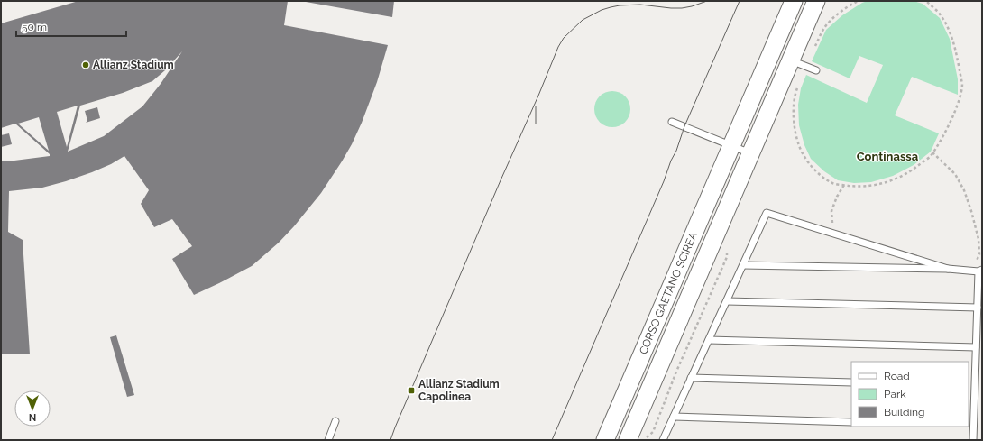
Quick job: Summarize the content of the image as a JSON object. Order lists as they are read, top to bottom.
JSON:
{
  "streets": {
    "street": ["CORSO GAETANO SCIREA"]
  },
  "districts": ["Continassa"],
  "places": {
    "other": ["Allianz Stadium"],
    "transit": ["Allianz Stadium Capolinea"]
  },
  "legend": ["Road", "Park", "Building"],
  "scale_bar": "50 m",
  "north": "bottom"
}
